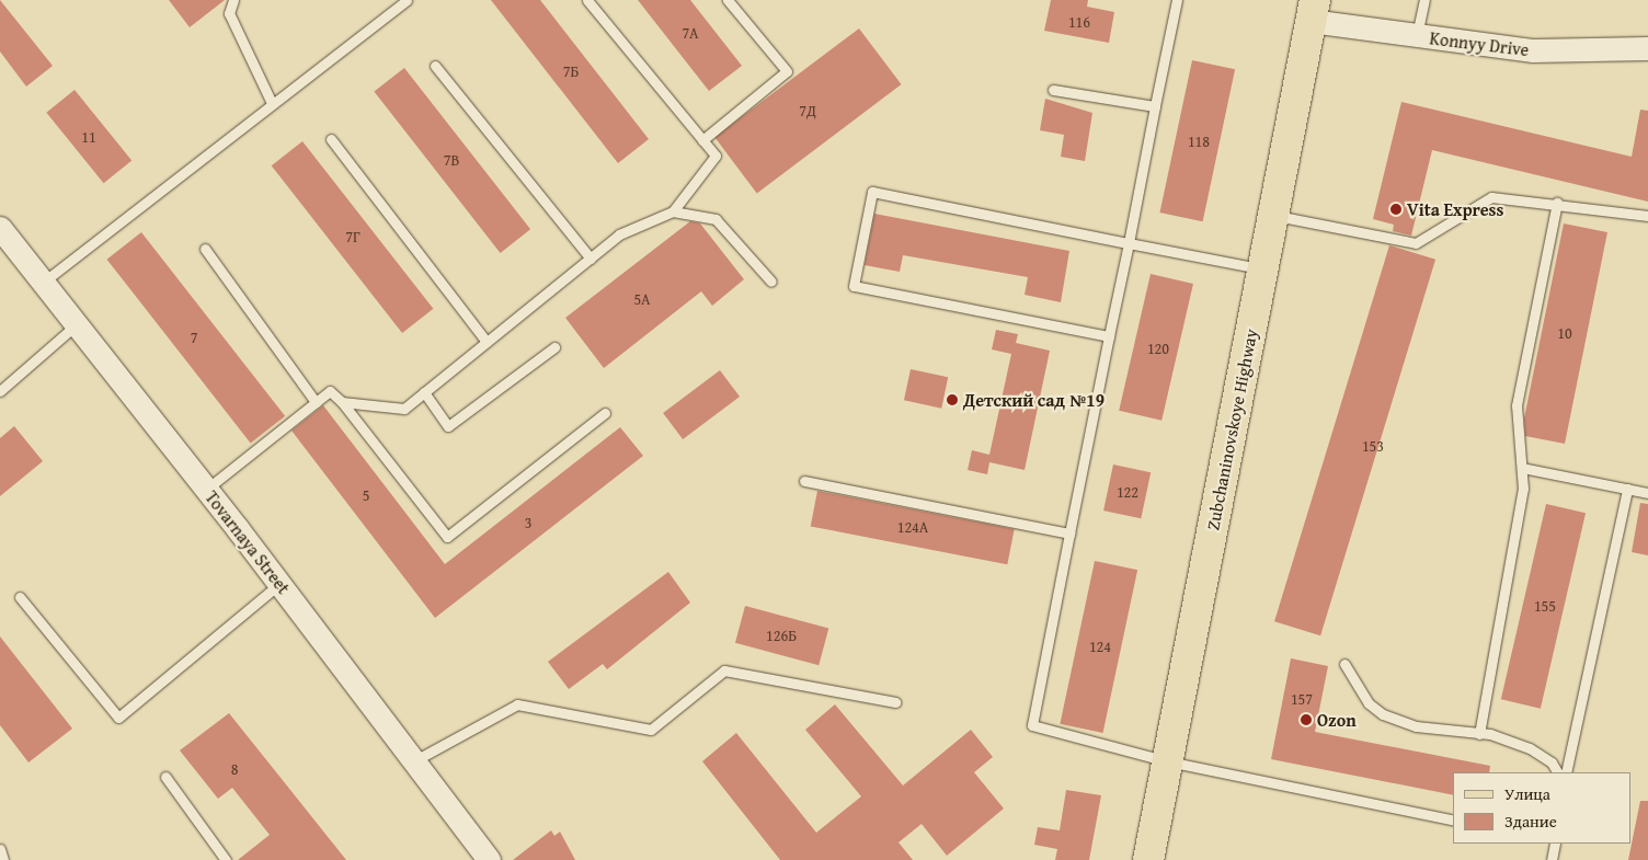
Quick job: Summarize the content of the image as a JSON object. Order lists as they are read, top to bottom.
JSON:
{
  "streets": {
    "main road": ["Zubchaninovskoye Highway"],
    "street": ["Konnyy Drive", "Tovarnaya Street"]
  },
  "crossings": [
    ["Konnyy Drive", "Zubchaninovskoye Highway"]
  ],
  "places": ["Vita Express", "Детский сад №19", "Ozon"],
  "house_numbers": [
    "116",
    "7А",
    "7Б",
    "7Д",
    "11",
    "118",
    "7В",
    "7Г",
    "5А",
    "10",
    "7",
    "120",
    "153",
    "122",
    "5",
    "3",
    "124А",
    "155",
    "126Б",
    "124",
    "157",
    "8"
  ],
  "legend": ["Улица", "Здание"]
}
